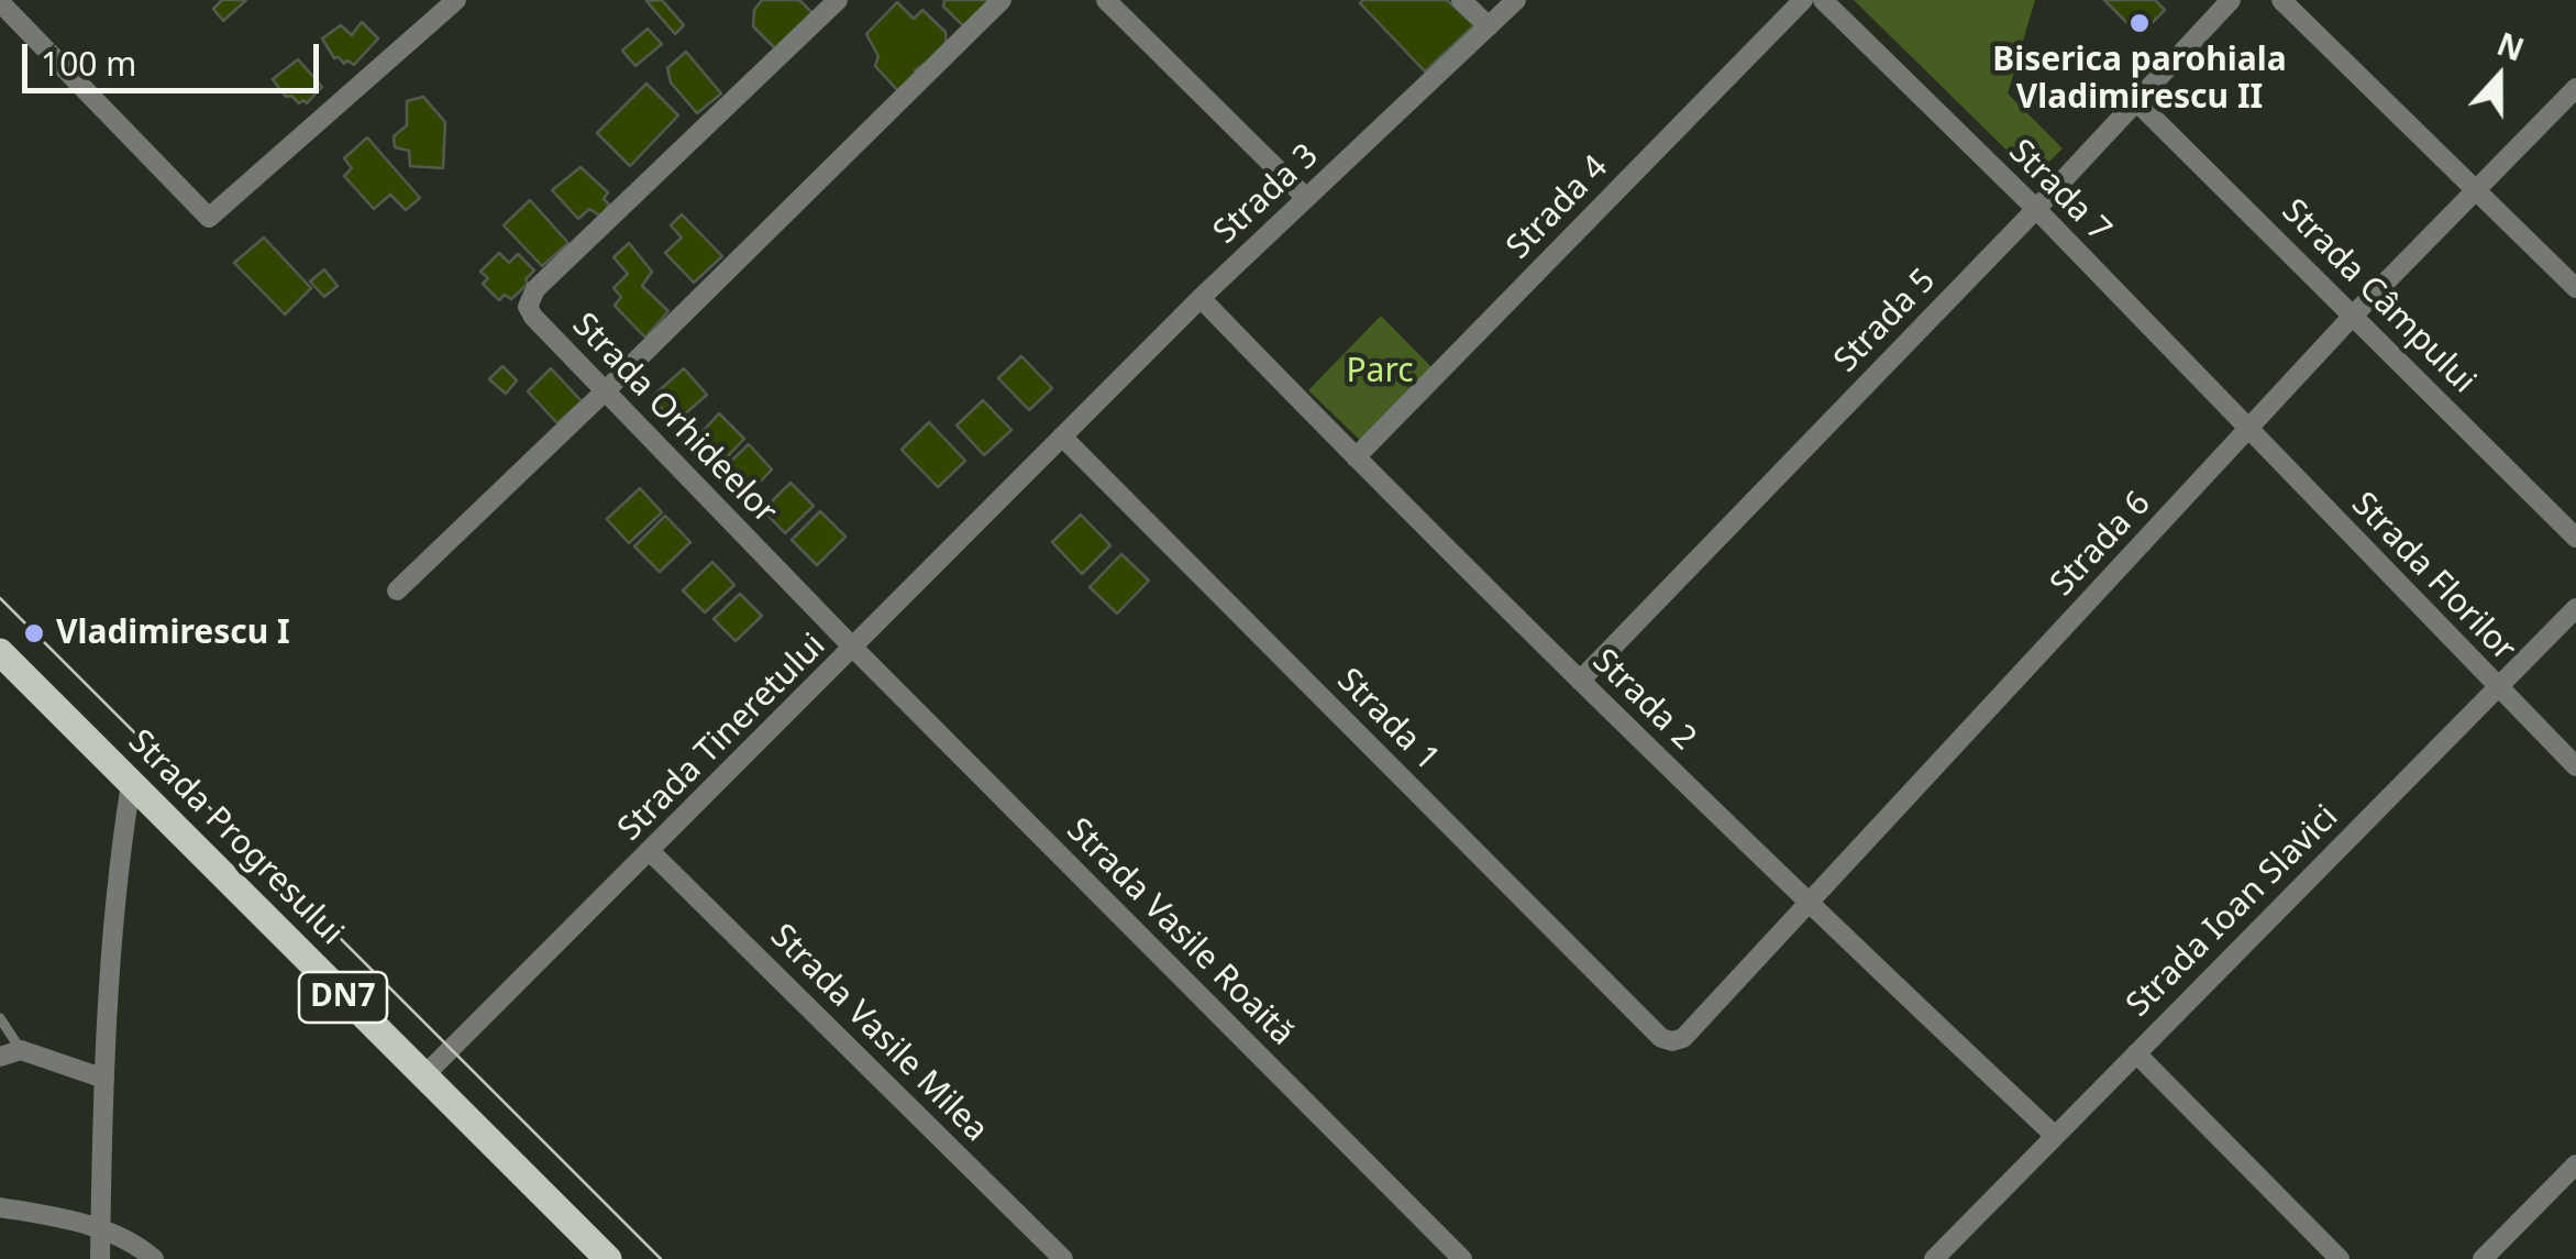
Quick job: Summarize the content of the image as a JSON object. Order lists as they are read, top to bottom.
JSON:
{
  "streets": {
    "main road": ["Strada Progresului", "DN7"],
    "street": [
      "Strada 7",
      "Strada 3",
      "Strada 4",
      "Strada Câmpului",
      "Strada 5",
      "Strada Orhideelor",
      "Strada 6",
      "Strada Florilor",
      "Strada 2",
      "Strada 1",
      "Strada Tineretului",
      "Strada Ioan Slavici",
      "Strada Vasile Roaită",
      "Strada Vasile Milea"
    ]
  },
  "crossings": [
    ["Strada 7", "Strada 5"],
    ["Strada 7", "Strada 6"],
    ["Strada 7", "Strada Florilor"],
    ["Strada 3", "Strada 2"],
    ["Strada 3", "Strada 1"],
    ["Strada 3", "Strada Tineretului"],
    ["Strada 4", "Strada 2"],
    ["Strada Câmpului", "Strada 5"],
    ["Strada Câmpului", "Strada 6"],
    ["Strada 5", "Strada 2"],
    ["Strada Orhideelor", "Strada Tineretului"],
    ["Strada Orhideelor", "Strada Vasile Roaită"],
    ["Strada 6", "Strada Florilor"],
    ["Strada 6", "Strada 2"],
    ["Strada 6", "Strada 1"],
    ["Strada Florilor", "Strada Ioan Slavici"],
    ["Strada 2", "Strada Ioan Slavici"],
    ["Strada 1", "Strada Tineretului"],
    ["Strada Tineretului", "Strada Progresului"],
    ["Strada Tineretului", "Strada Vasile Roaită"],
    ["Strada Tineretului", "Strada Vasile Milea"]
  ],
  "parks": ["Parc"],
  "places": ["Biserica parohiala Vladimirescu II", "Vladimirescu I"],
  "scale_bar": "100 m",
  "north": "top"
}
